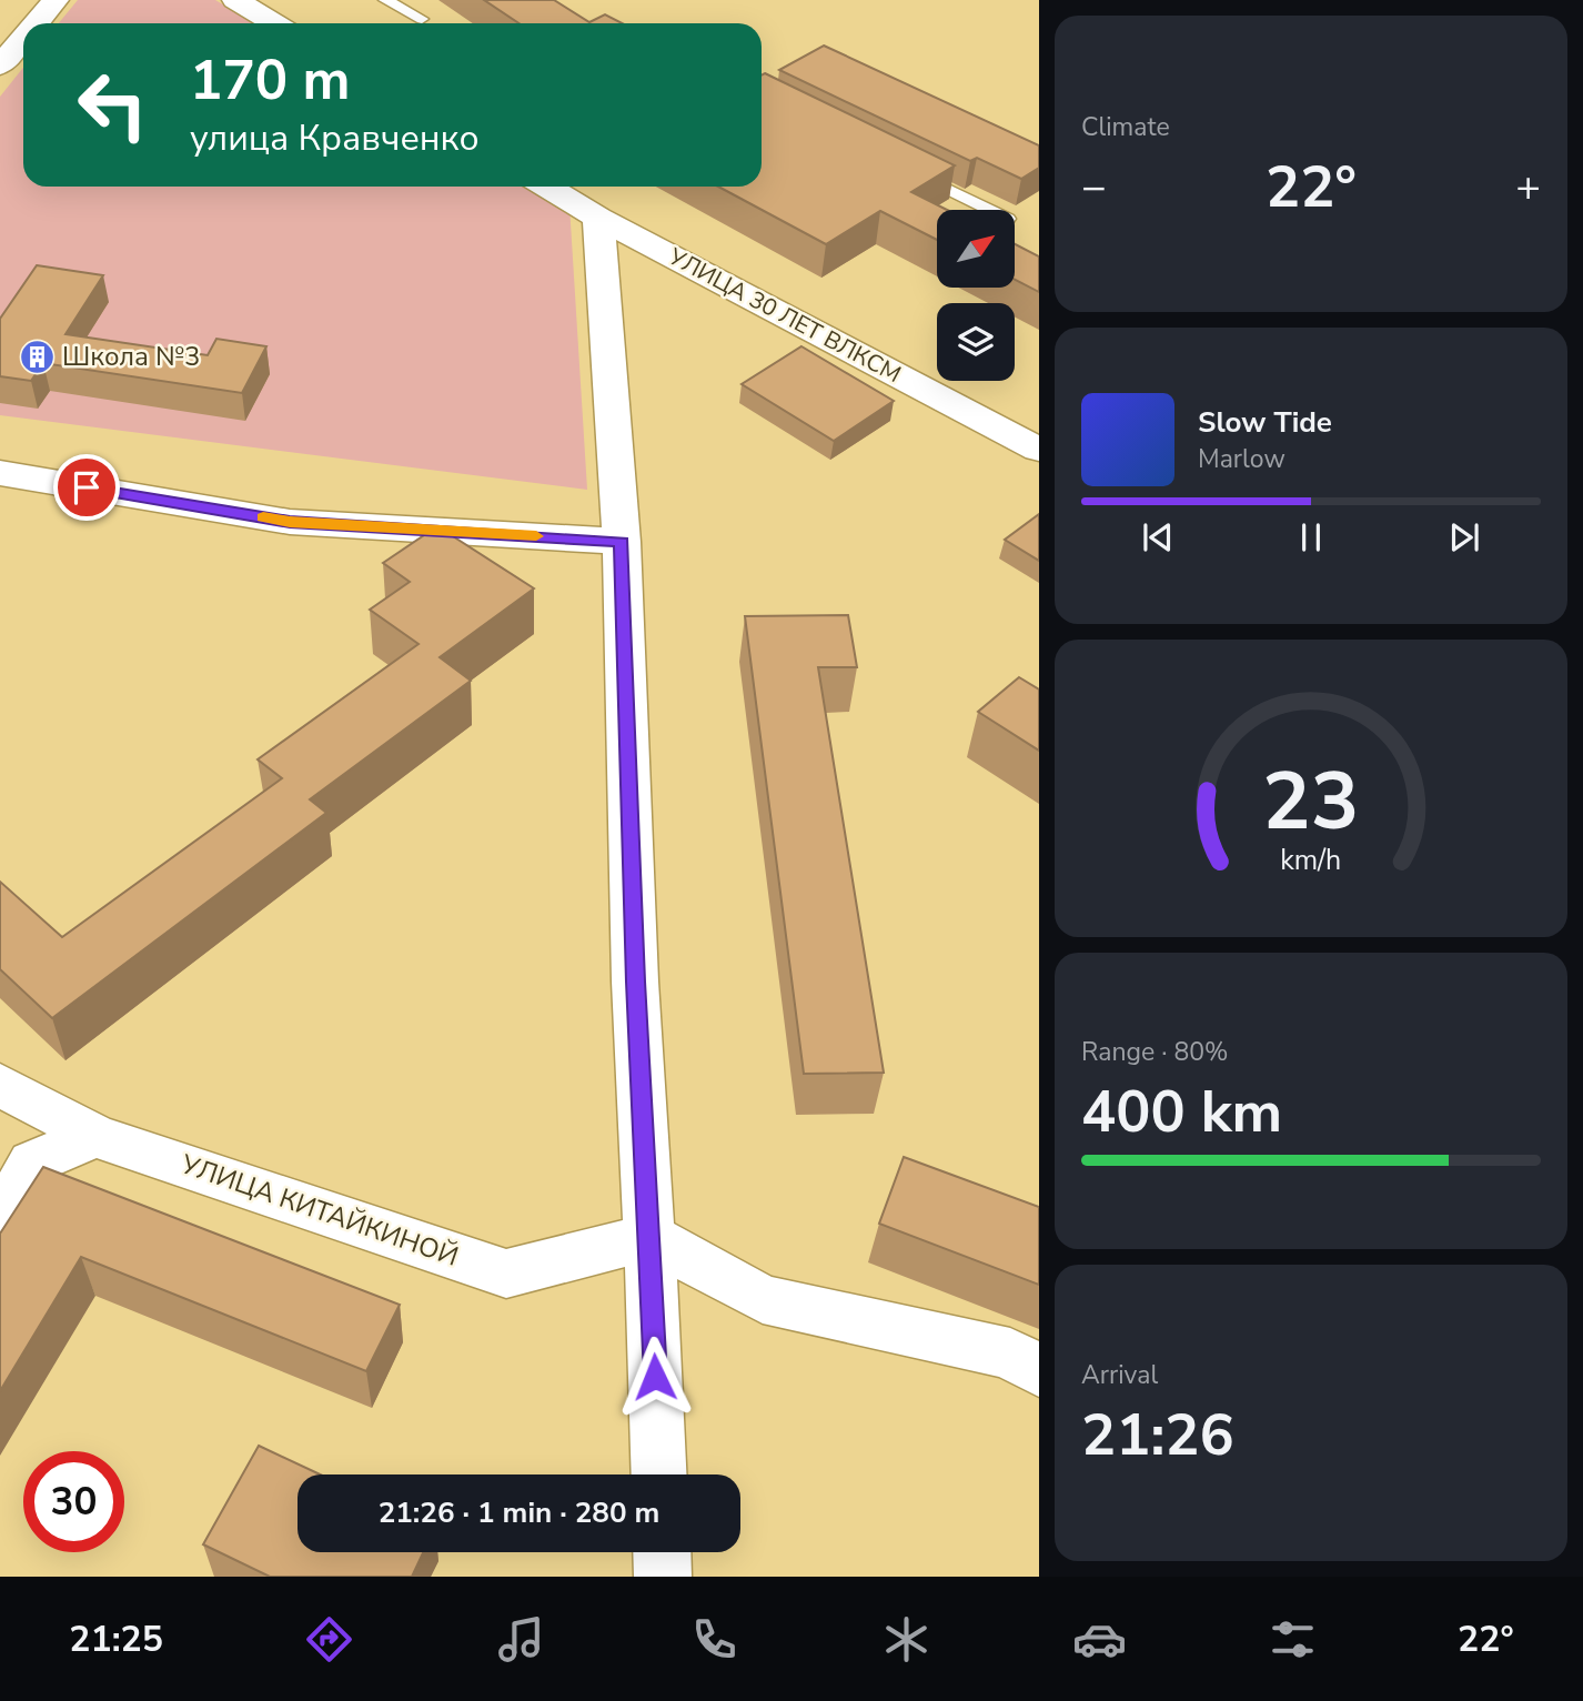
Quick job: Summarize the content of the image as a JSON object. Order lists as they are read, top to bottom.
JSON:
{
  "streets": {
    "street": ["УЛИЦА 30 ЛЕТ ВЛКСМ", "УЛИЦА КИТАЙКИНОЙ"]
  },
  "places": {
    "building": ["Школа №3"]
  },
  "north": "top right",
  "page": {
    "tile": [
      "Climate",
      ["Range · 80%", "400 km"],
      ["Arrival", "21:26"]
    ],
    "turn": ["170 m", "улица Кравченко"],
    "heat": ["−", "22°", "+"],
    "song": ["Slow Tide", "Marlow"],
    "limit": "30",
    "trip": "21:26 · 1 min · 280 m",
    "tabs": ["21:25", "22°"],
    "gauge": ["23", "km/h"]
  }
}
